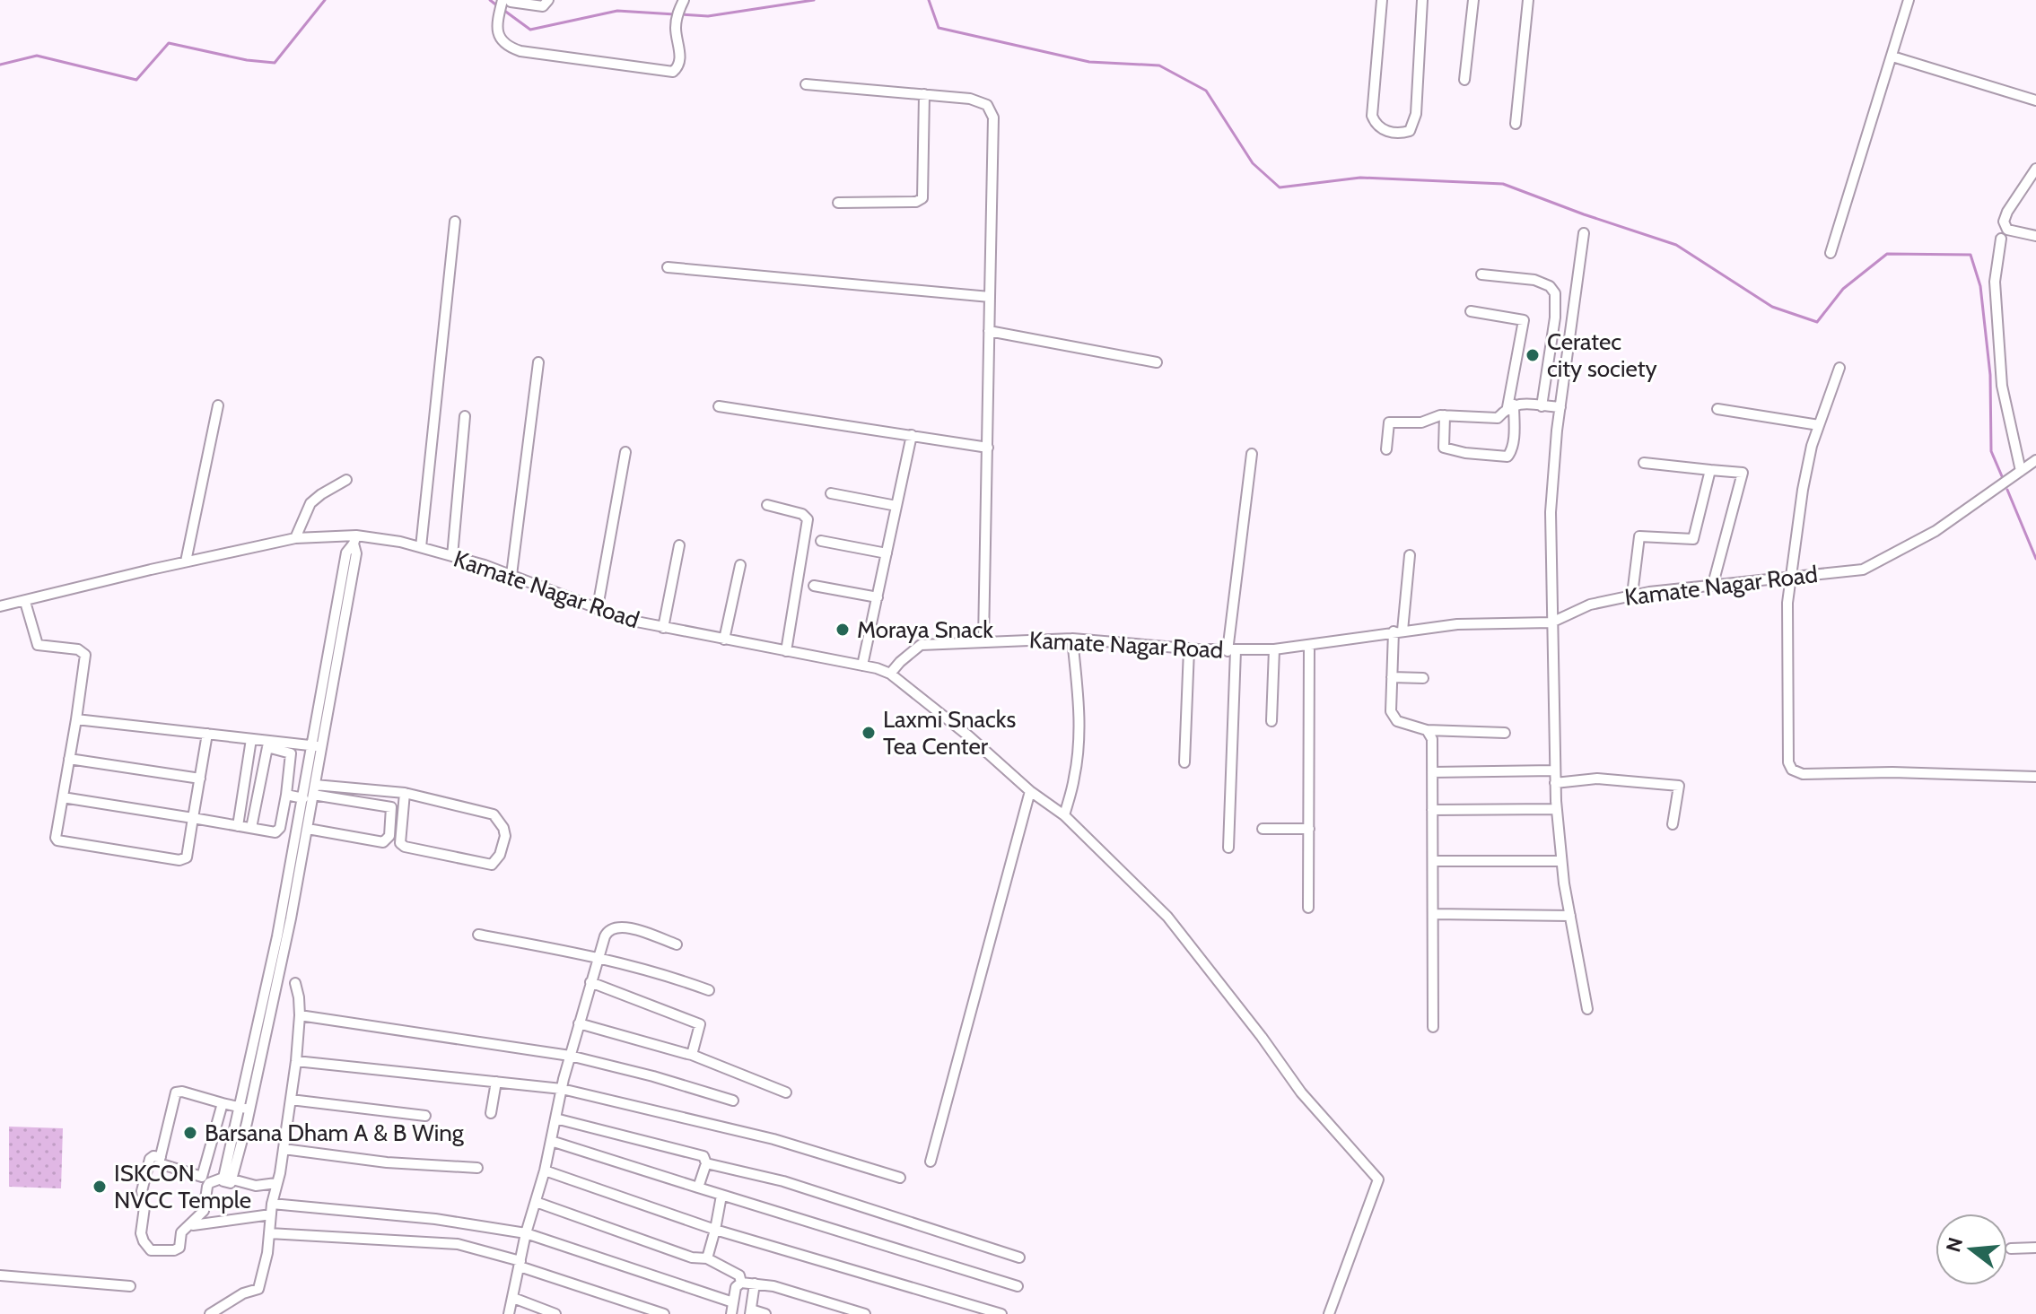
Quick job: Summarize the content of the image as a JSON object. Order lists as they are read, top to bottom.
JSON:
{
  "streets": {
    "street": ["Kamate Nagar Road"]
  },
  "places": [
    "Ceratec city society",
    "Moraya Snack",
    "Laxmi Snacks Tea Center",
    "Barsana Dham A & B Wing",
    "ISKCON NVCC Temple"
  ],
  "north": "left"
}
